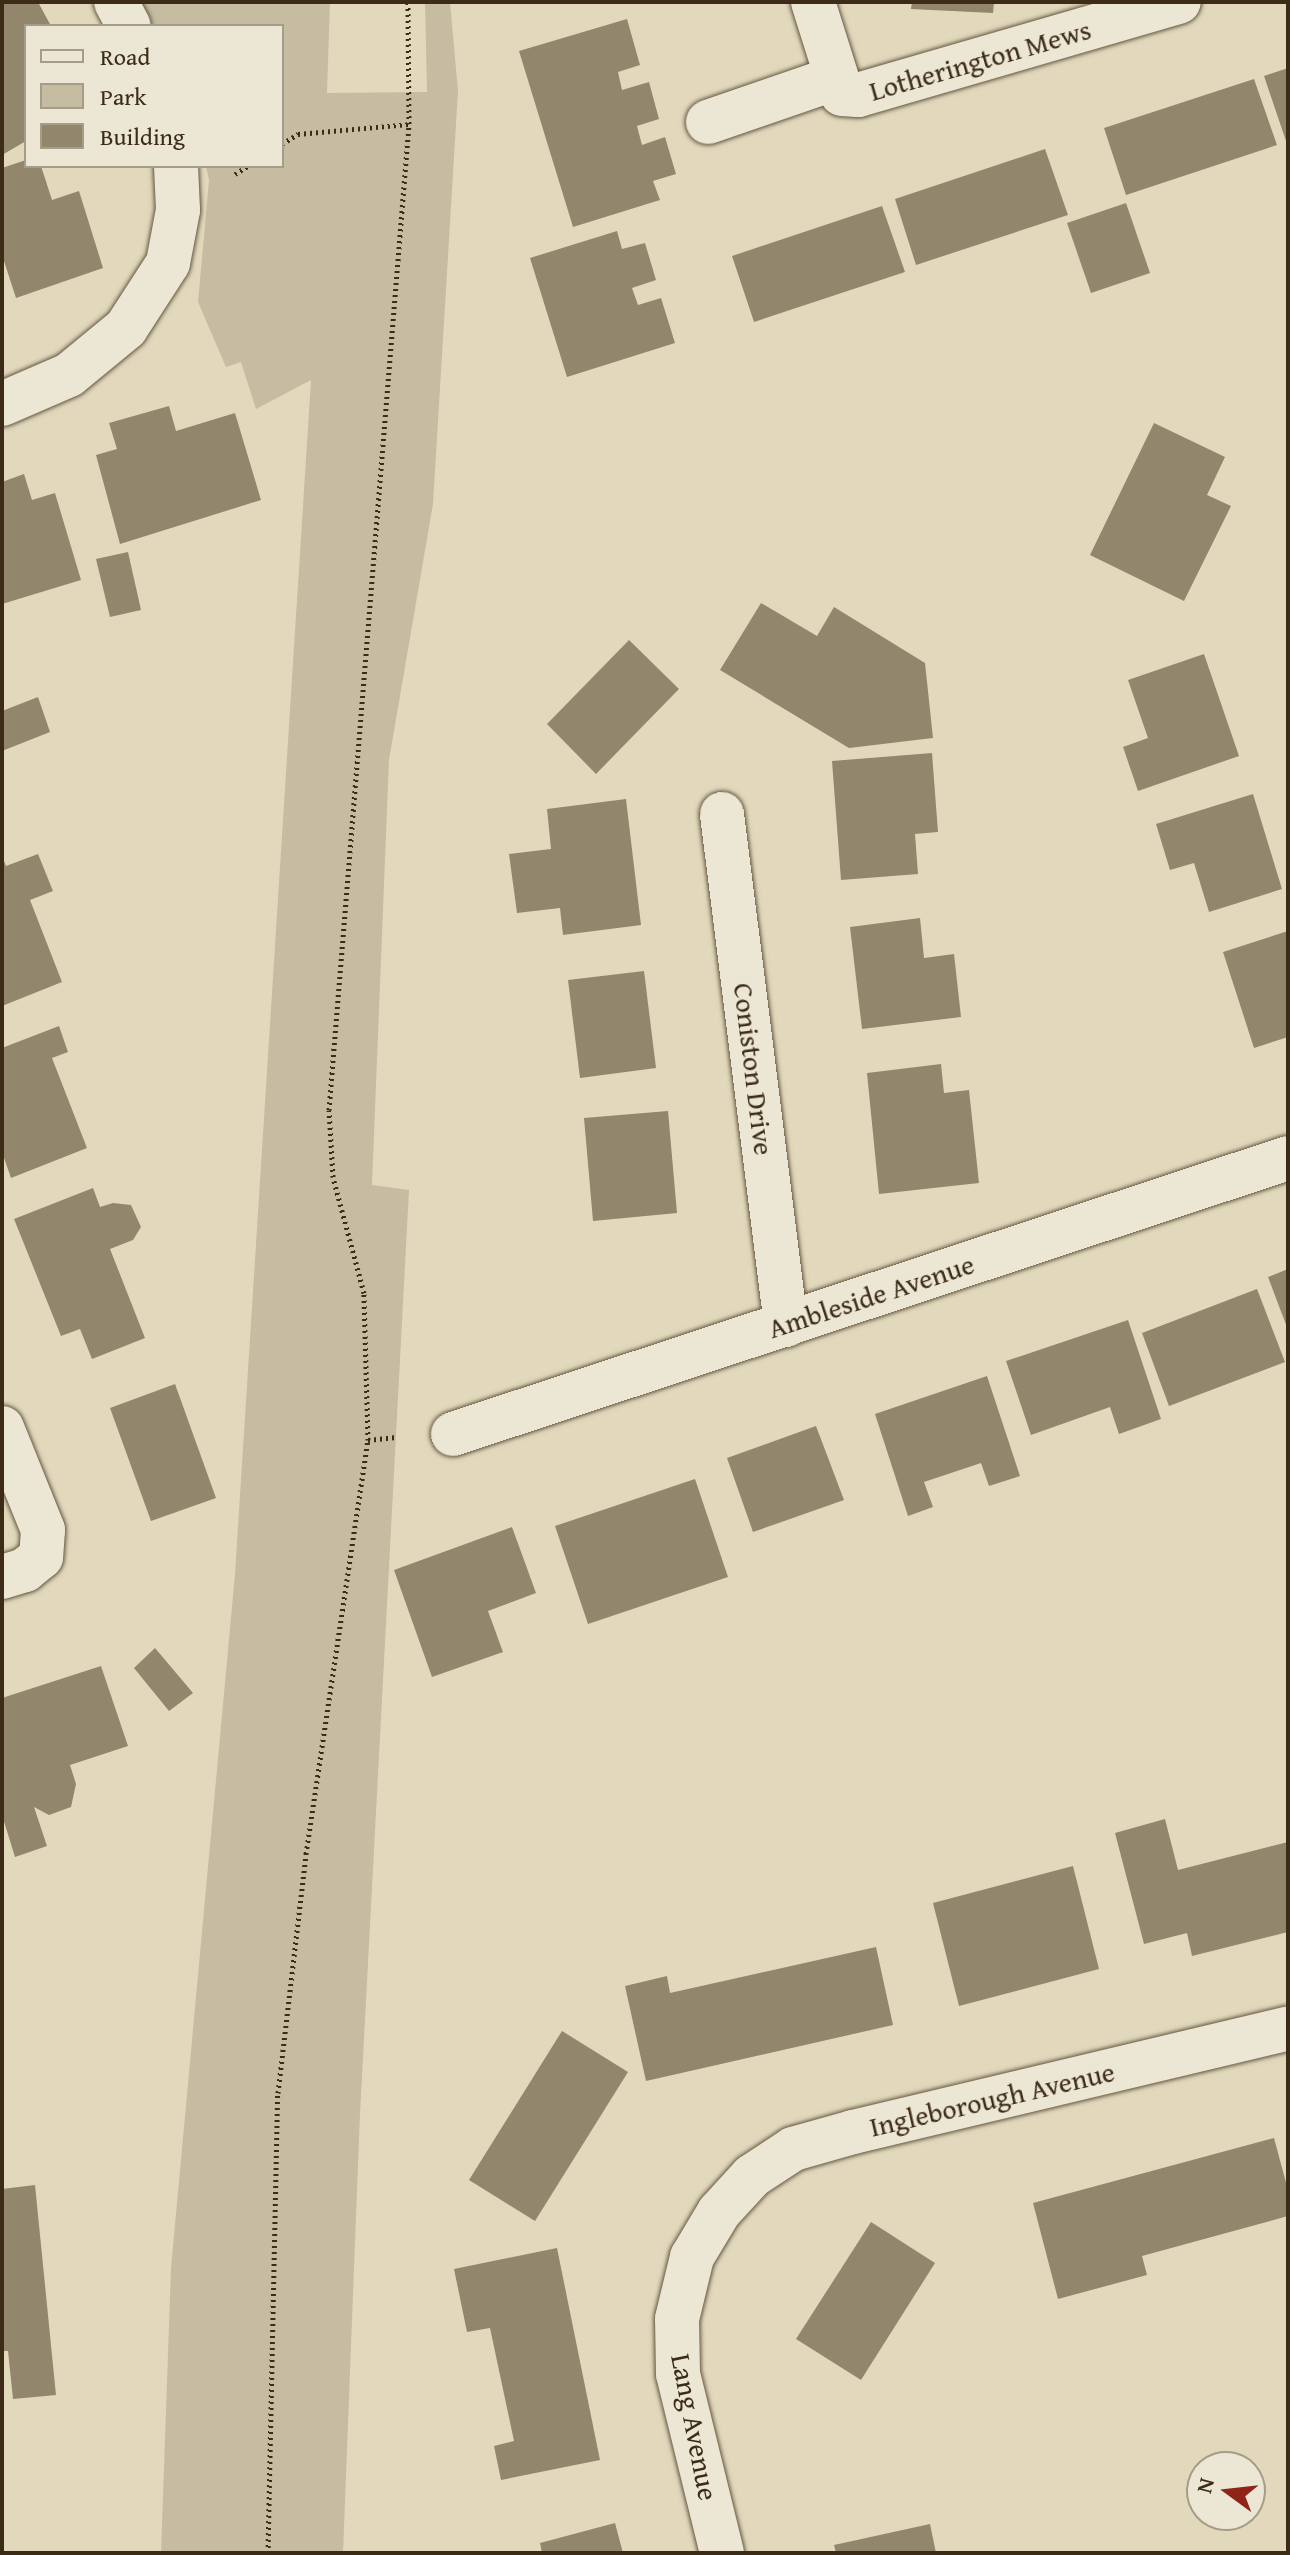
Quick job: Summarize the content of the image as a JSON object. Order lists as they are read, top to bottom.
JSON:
{
  "streets": {
    "street": [
      "Lotherington Mews",
      "Coniston Drive",
      "Ambleside Avenue",
      "Ingleborough Avenue",
      "Lang Avenue"
    ]
  },
  "crossings": [
    ["Coniston Drive", "Ambleside Avenue"],
    ["Ingleborough Avenue", "Lang Avenue"]
  ],
  "legend": ["Road", "Park", "Building"],
  "north": "left"
}
